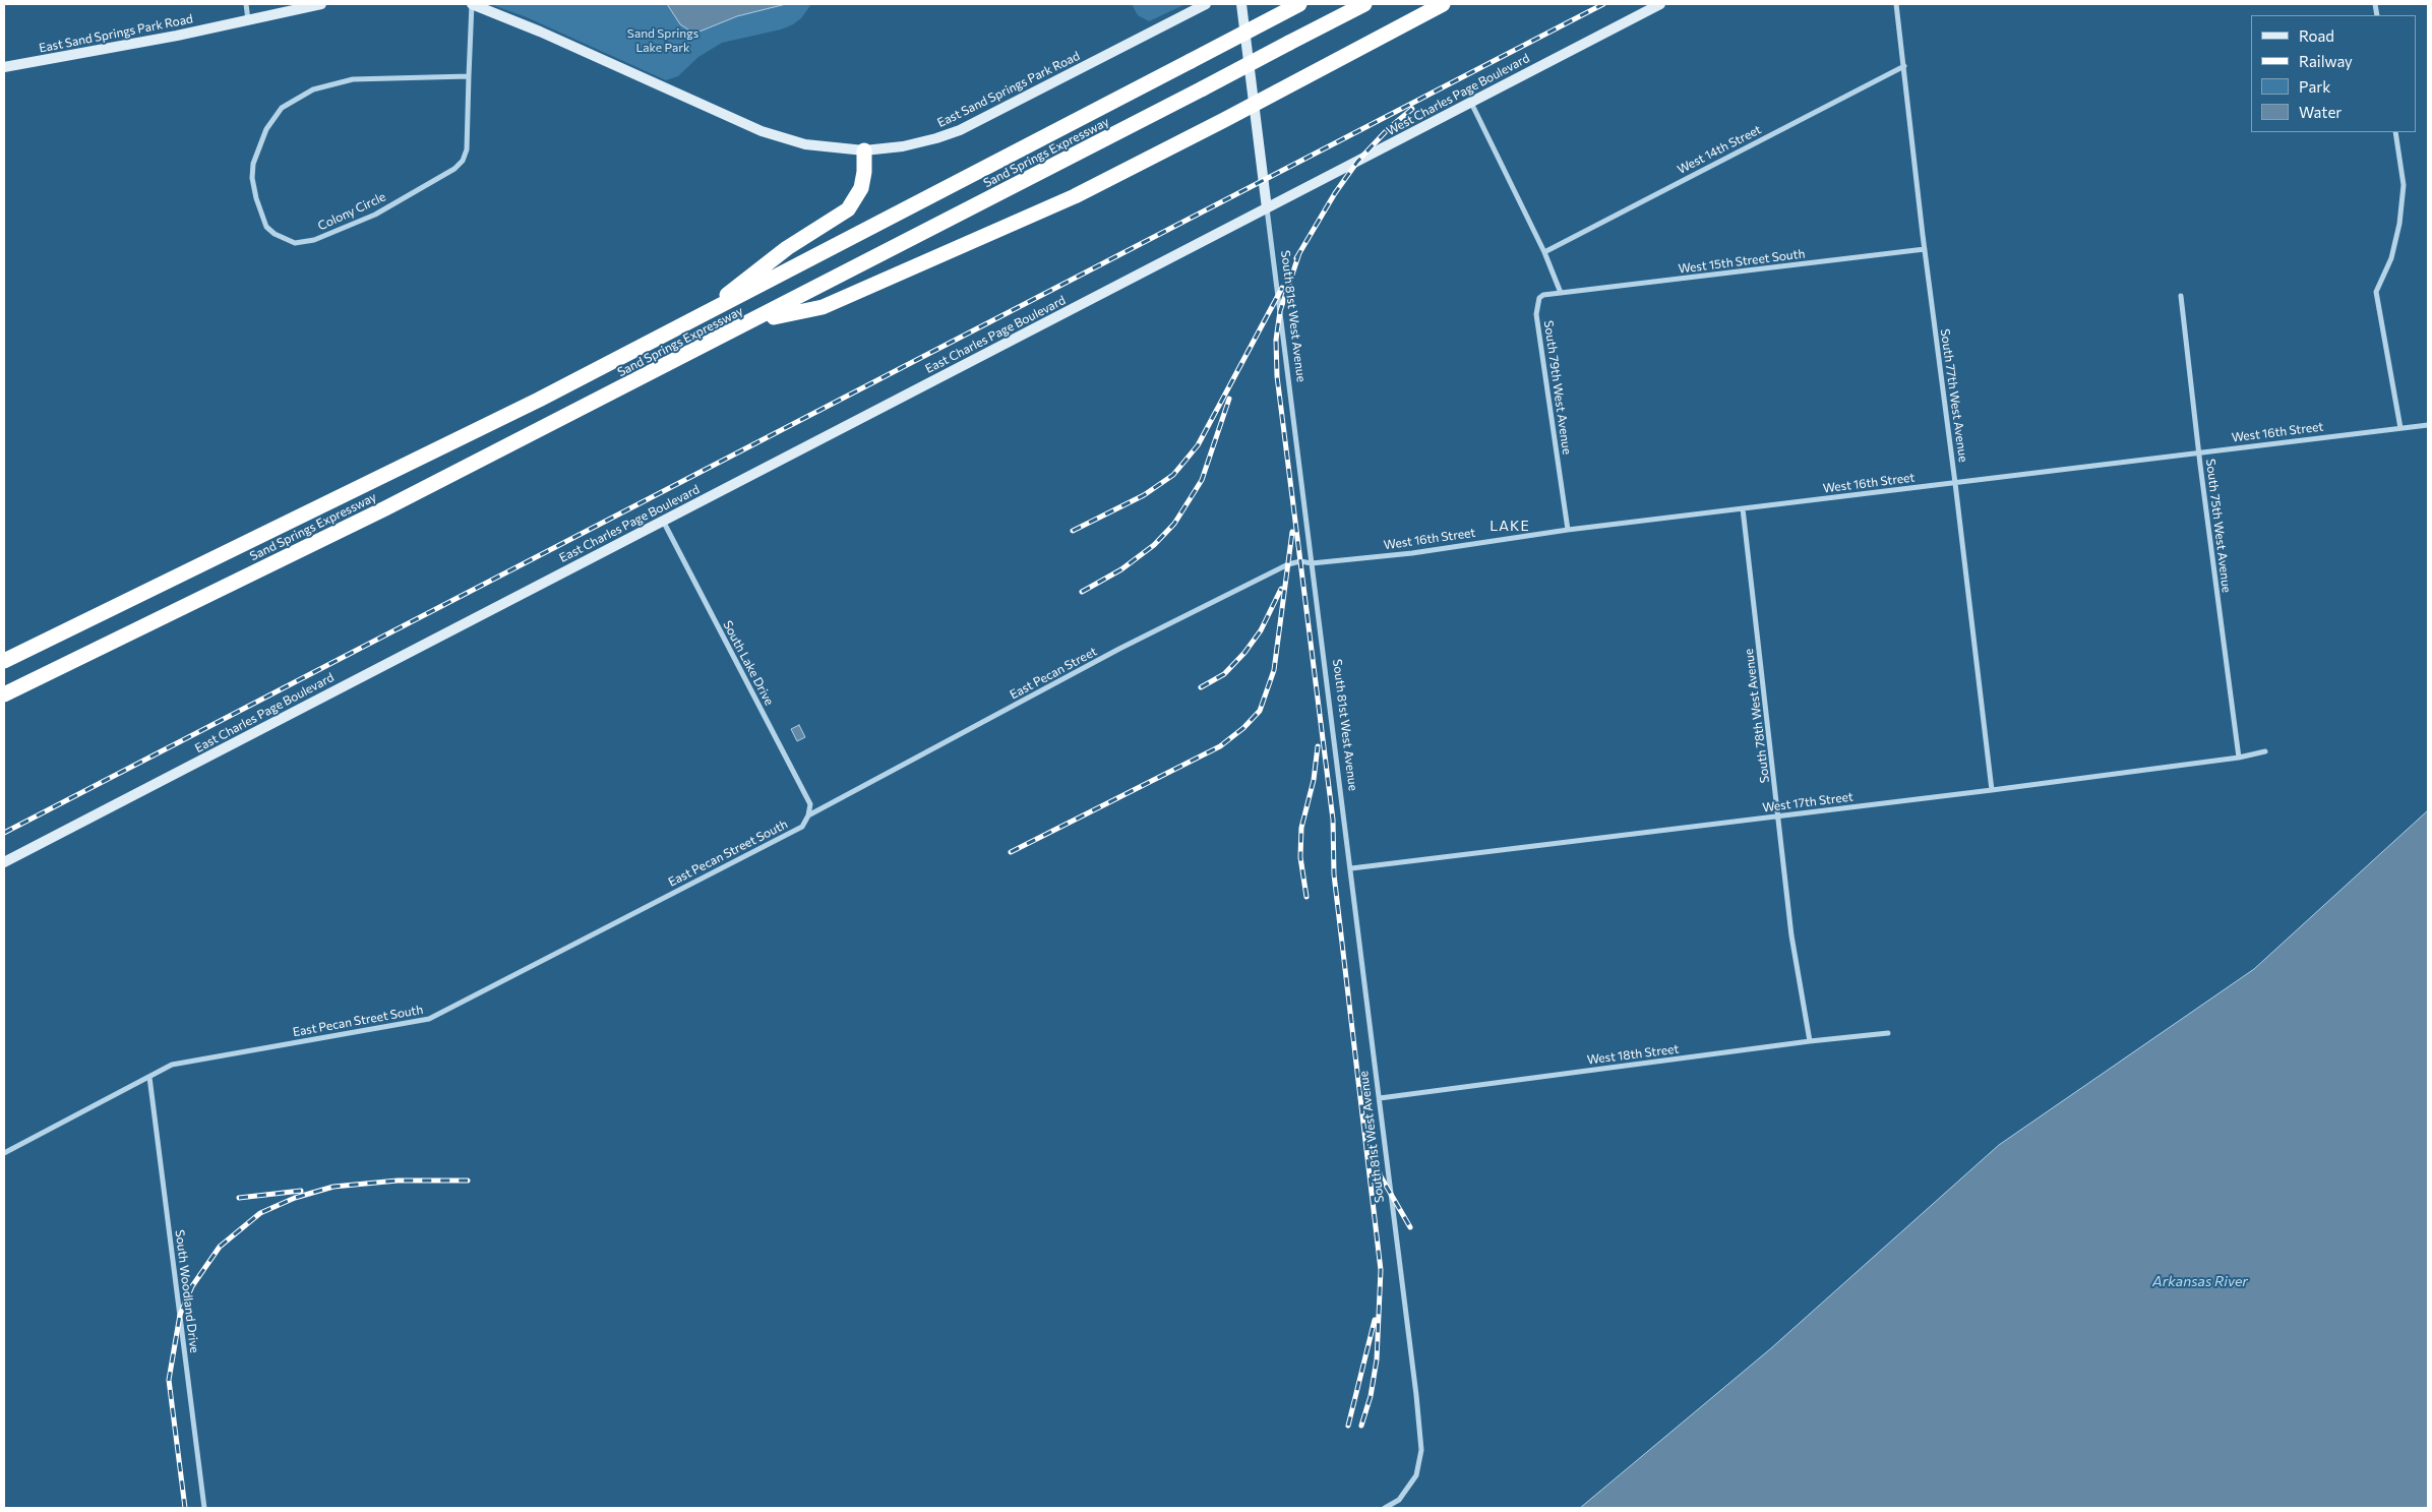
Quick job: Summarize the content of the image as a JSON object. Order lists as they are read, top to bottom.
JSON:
{
  "streets": {
    "highway": ["Sand Springs Expressway"],
    "main road": [
      "East Sand Springs Park Road",
      "West Charles Page Boulevard",
      "South 81st West Avenue",
      "East Charles Page Boulevard"
    ],
    "street": [
      "West 14th Street",
      "Colony Circle",
      "West 15th Street South",
      "South 79th West Avenue",
      "South 77th West Avenue",
      "West 16th Street",
      "South 75th West Avenue",
      "South Lake Drive",
      "East Pecan Street",
      "South 78th West Avenue",
      "West 17th Street",
      "East Pecan Street South",
      "West 18th Street",
      "South Woodland Drive"
    ]
  },
  "crossings": [
    ["East Sand Springs Park Road", "Colony Circle"],
    ["West Charles Page Boulevard", "South 81st West Avenue"],
    ["West Charles Page Boulevard", "East Charles Page Boulevard"],
    ["West 14th Street", "South 77th West Avenue"],
    ["West 15th Street South", "South 79th West Avenue"],
    ["West 15th Street South", "South 77th West Avenue"],
    ["South 81st West Avenue", "East Charles Page Boulevard"],
    ["South 81st West Avenue", "West 16th Street"],
    ["South 81st West Avenue", "East Pecan Street"],
    ["South 81st West Avenue", "West 17th Street"],
    ["South 81st West Avenue", "West 18th Street"],
    ["East Charles Page Boulevard", "South Lake Drive"],
    ["South 79th West Avenue", "West 16th Street"],
    ["South 77th West Avenue", "West 16th Street"],
    ["South 77th West Avenue", "West 17th Street"],
    ["West 16th Street", "South 75th West Avenue"],
    ["West 16th Street", "East Pecan Street"],
    ["West 16th Street", "South 78th West Avenue"],
    ["South 75th West Avenue", "West 17th Street"],
    ["South Lake Drive", "East Pecan Street"],
    ["South Lake Drive", "East Pecan Street South"],
    ["East Pecan Street", "East Pecan Street South"],
    ["South 78th West Avenue", "West 17th Street"],
    ["South 78th West Avenue", "West 18th Street"],
    ["East Pecan Street South", "South Woodland Drive"]
  ],
  "districts": ["LAKE"],
  "water": ["Arkansas River"],
  "parks": ["Sand Springs Lake Park"],
  "legend": [
    "Road",
    "Railway",
    "Park",
    "Water"
  ]
}
